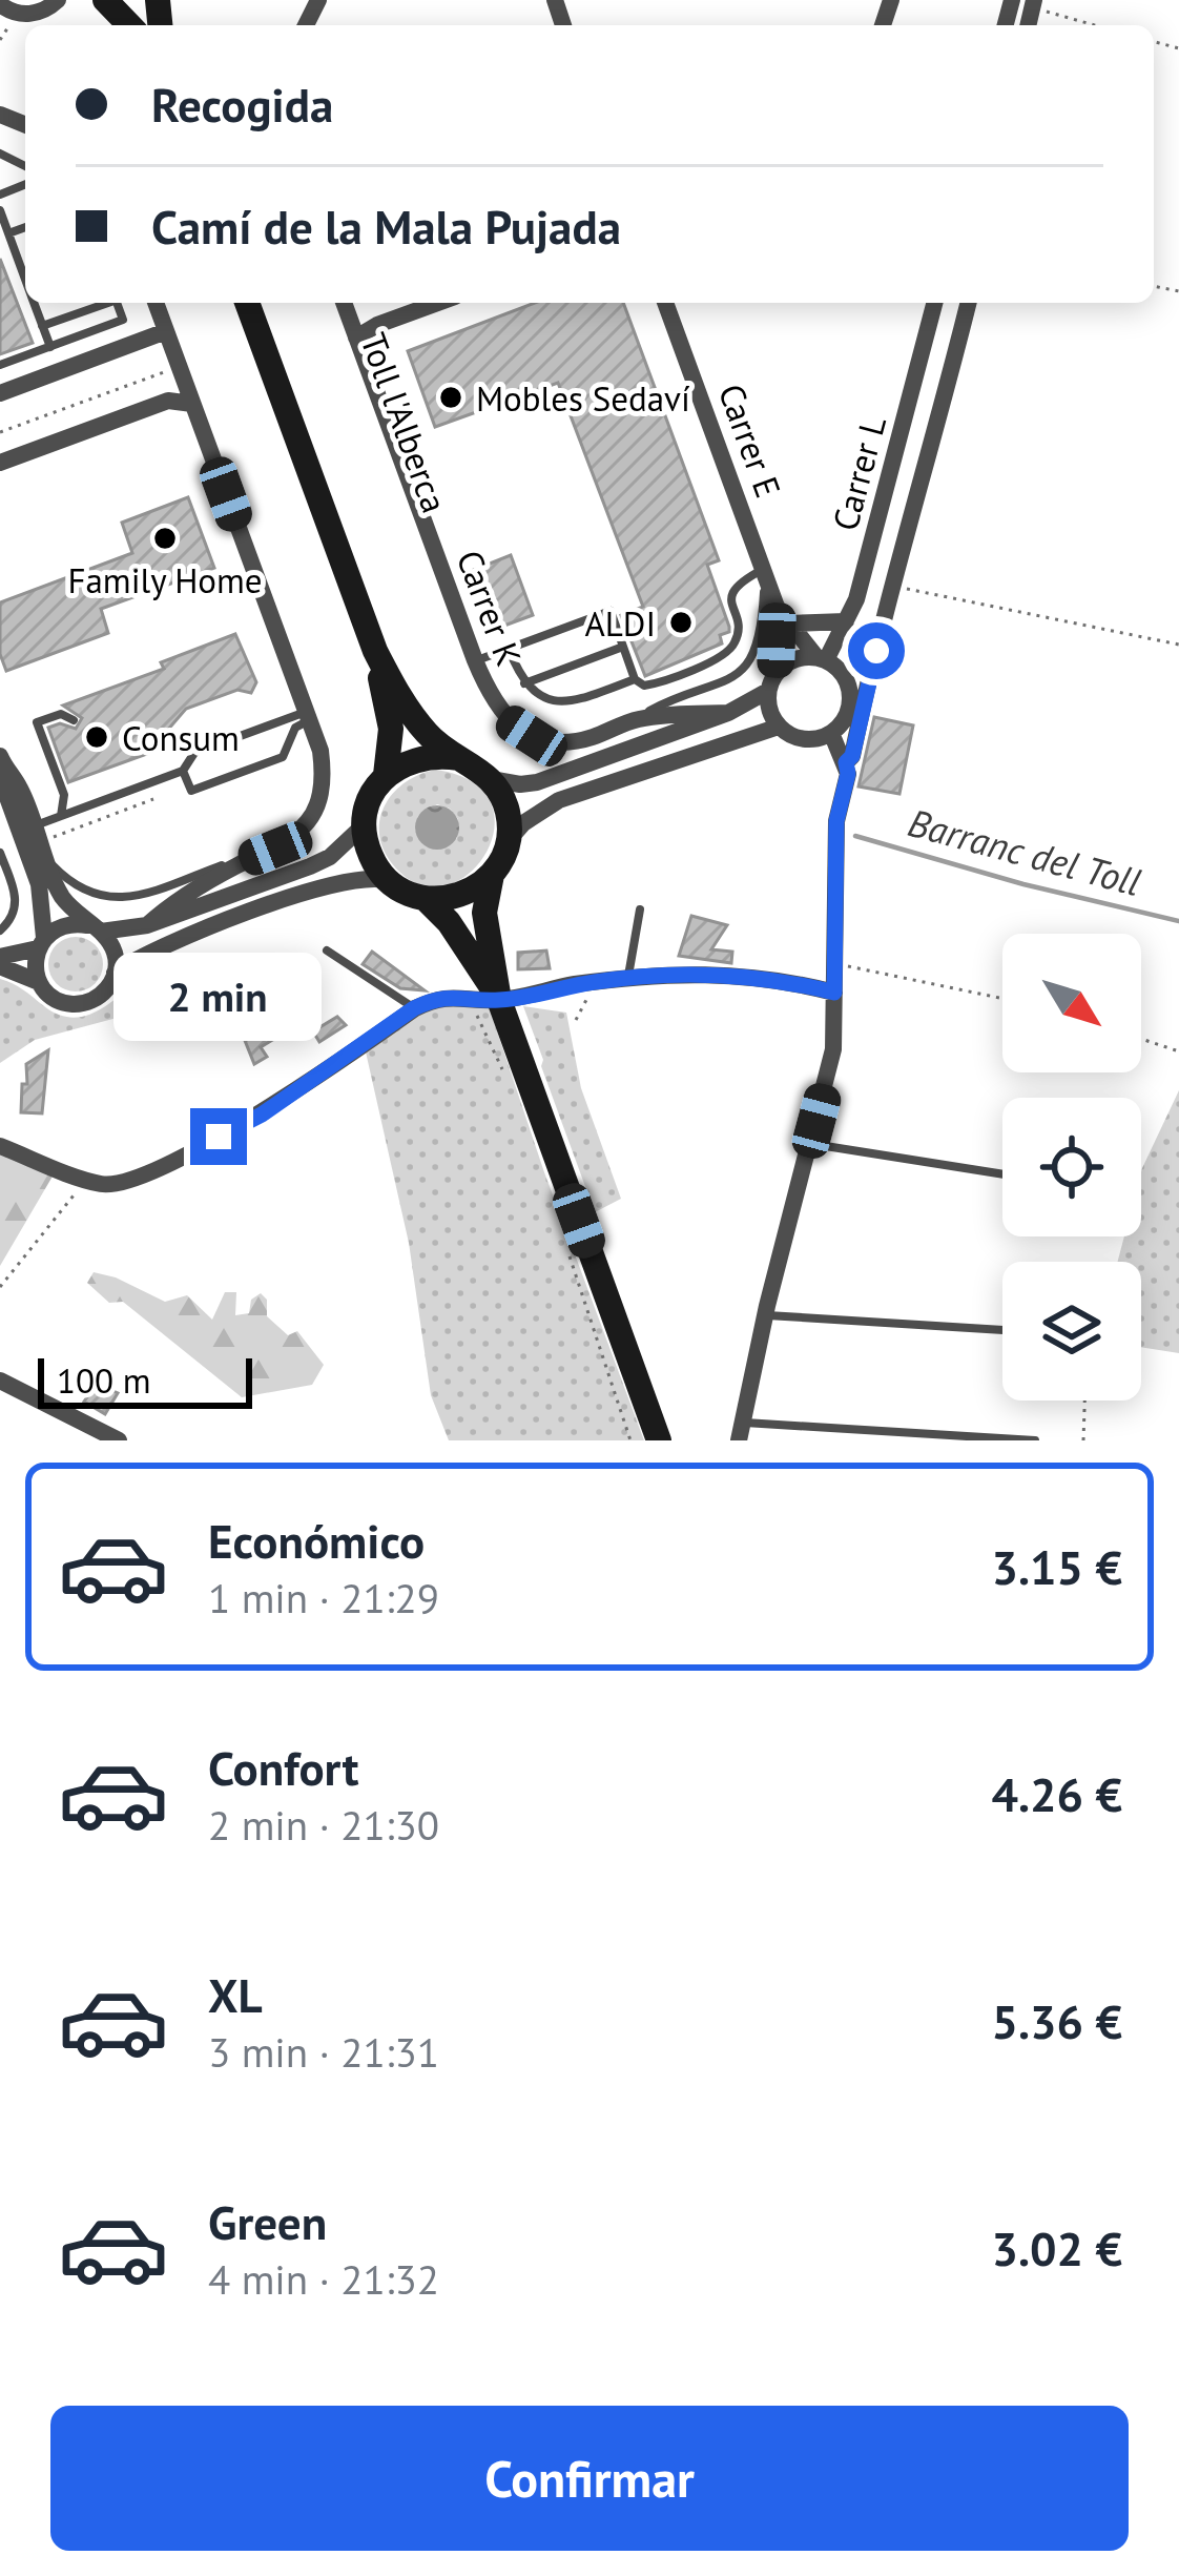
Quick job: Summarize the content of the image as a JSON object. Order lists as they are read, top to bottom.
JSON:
{
  "streets": {
    "street": ["Carrer E", "Carrer L", "Carrer K"]
  },
  "water": ["Barranc del Toll"],
  "places": [
    "Mobles Sedaví",
    "Family Home",
    "ALDI",
    "Consum"
  ],
  "scale_bar": "100 m",
  "north": "bottom right",
  "page": {
    "banner": ["Recogida", "Camí de la Mala Pujada"],
    "bubble": "2 min",
    "scale": "100 m",
    "list": [
      {
        "name": "Económico",
        "note": "1 min · 21:29",
        "value": "3.15 €"
      },
      {
        "name": "Confort",
        "note": "2 min · 21:30",
        "value": "4.26 €"
      },
      {
        "name": "XL",
        "note": "3 min · 21:31",
        "value": "5.36 €"
      },
      {
        "name": "Green",
        "note": "4 min · 21:32",
        "value": "3.02 €"
      }
    ],
    "buttons": "Confirmar"
  }
}
